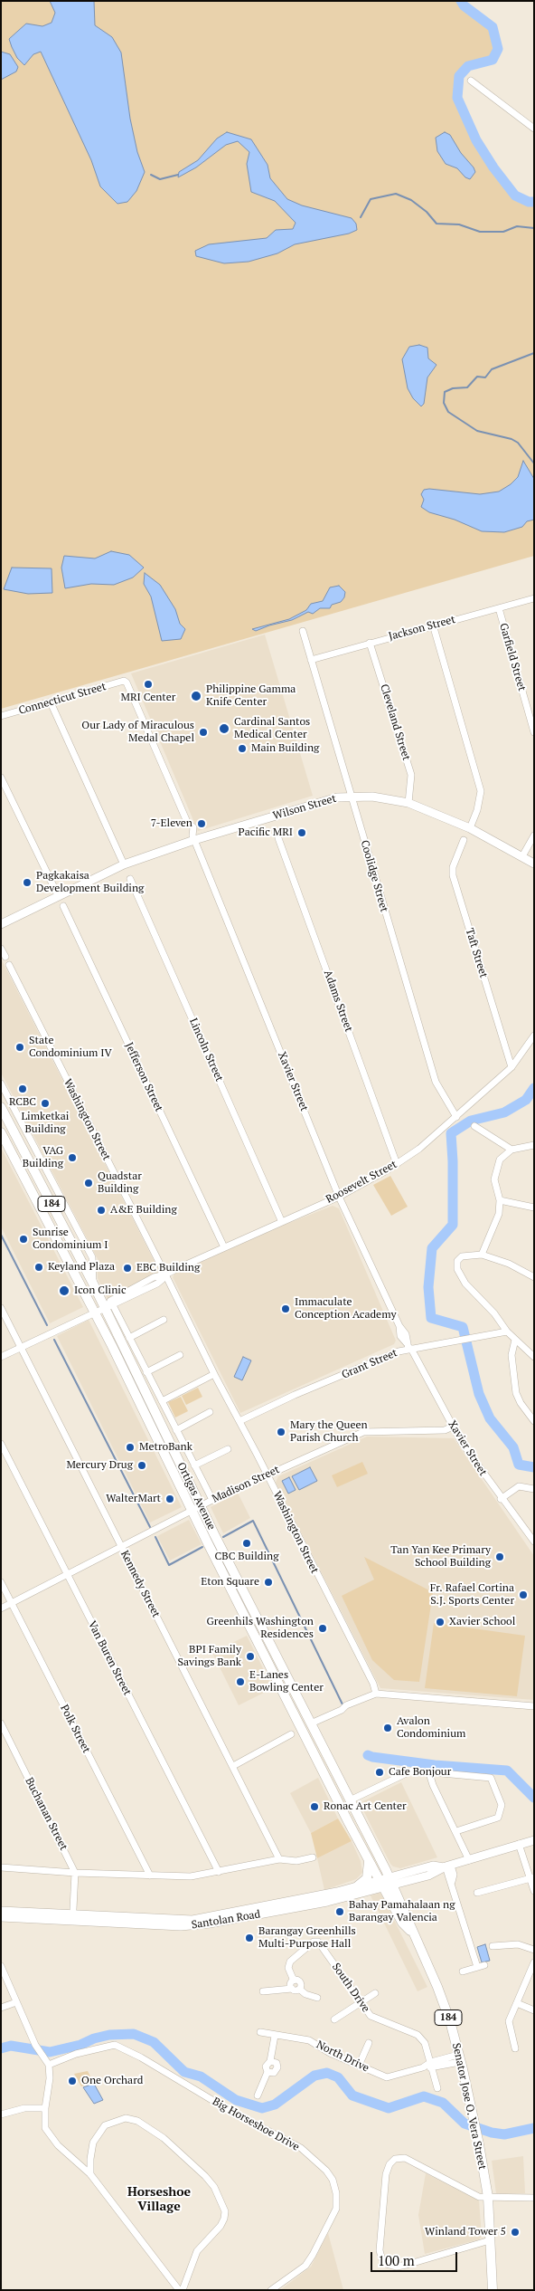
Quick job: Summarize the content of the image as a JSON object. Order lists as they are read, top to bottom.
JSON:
{
  "streets": {
    "main road": [
      "Wilson Street",
      "184",
      "Ortigas Avenue",
      "Santolan Road",
      "Senator Jose O. Vera Street"
    ],
    "street": [
      "Jackson Street",
      "Garfield Street",
      "Connecticut Street",
      "Cleveland Street",
      "Coolidge Street",
      "Taft Street",
      "Adams Street",
      "Lincoln Street",
      "Jefferson Street",
      "Xavier Street",
      "Washington Street",
      "Roosevelt Street",
      "Grant Street",
      "Madison Street",
      "Kennedy Street",
      "Van Buren Street",
      "Polk Street",
      "Buchanan Street",
      "South Drive",
      "North Drive",
      "Big Horseshoe Drive"
    ]
  },
  "crossings": [
    ["Jackson Street", "Garfield Street"],
    ["Jackson Street", "Cleveland Street"],
    ["Jackson Street", "Coolidge Street"],
    ["Connecticut Street", "Xavier Street"],
    ["Cleveland Street", "Wilson Street"],
    ["Wilson Street", "Coolidge Street"],
    ["Wilson Street", "Xavier Street"],
    ["Coolidge Street", "Roosevelt Street"],
    ["Taft Street", "Roosevelt Street"],
    ["Adams Street", "Roosevelt Street"],
    ["Lincoln Street", "Roosevelt Street"],
    ["Jefferson Street", "Roosevelt Street"],
    ["Xavier Street", "Roosevelt Street"],
    ["Xavier Street", "Grant Street"],
    ["Xavier Street", "Madison Street"],
    ["Washington Street", "Roosevelt Street"],
    ["Washington Street", "Grant Street"],
    ["Washington Street", "Madison Street"],
    ["Roosevelt Street", "Ortigas Avenue"],
    ["Madison Street", "Ortigas Avenue"],
    ["Madison Street", "Kennedy Street"],
    ["Madison Street", "Van Buren Street"],
    ["Madison Street", "Polk Street"],
    ["Ortigas Avenue", "Santolan Road"],
    ["Ortigas Avenue", "Senator Jose O. Vera Street"],
    ["Santolan Road", "Senator Jose O. Vera Street"],
    ["South Drive", "North Drive"],
    ["North Drive", "Senator Jose O. Vera Street"]
  ],
  "districts": ["Horseshoe Village"],
  "places": [
    "MRI Center",
    "Philippine Gamma Knife Center",
    "Cardinal Santos Medical Center",
    "Our Lady of Miraculous Medal Chapel",
    "Main Building",
    "7-Eleven",
    "Pacific MRI",
    "Pagkakaisa Development Building",
    "State Condominium IV",
    "RCBC",
    "Limketkai Building",
    "VAG Building",
    "Quadstar Building",
    "A&E Building",
    "Sunrise Condominium I",
    "Keyland Plaza",
    "EBC Building",
    "Icon Clinic",
    "Immaculate Conception Academy",
    "Mary the Queen Parish Church",
    "MetroBank",
    "Mercury Drug",
    "WalterMart",
    "CBC Building",
    "Tan Yan Kee Primary School Building",
    "Eton Square",
    "Fr. Rafael Cortina S.J. Sports Center",
    "Xavier School",
    "Greenhils Washington Residences",
    "BPI Family Savings Bank",
    "E-Lanes Bowling Center",
    "Avalon Condominium",
    "Cafe Bonjour",
    "Ronac Art Center",
    "Bahay Pamahalaan ng Barangay Valencia",
    "Barangay Greenhills Multi-Purpose Hall",
    "One Orchard",
    "Winland Tower 5"
  ],
  "scale_bar": "100 m"
}
